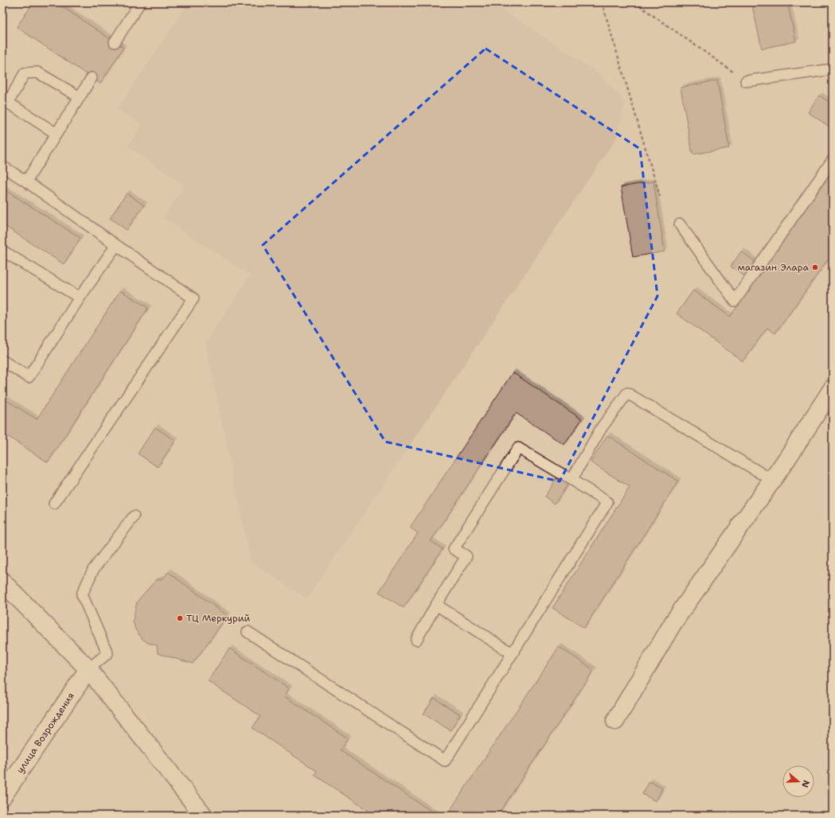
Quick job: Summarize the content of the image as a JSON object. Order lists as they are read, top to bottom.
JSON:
{
  "streets": {
    "street": ["улица Возрождения"]
  },
  "places": ["магазин Элара", "ТЦ Меркурий"],
  "north": "right"
}
